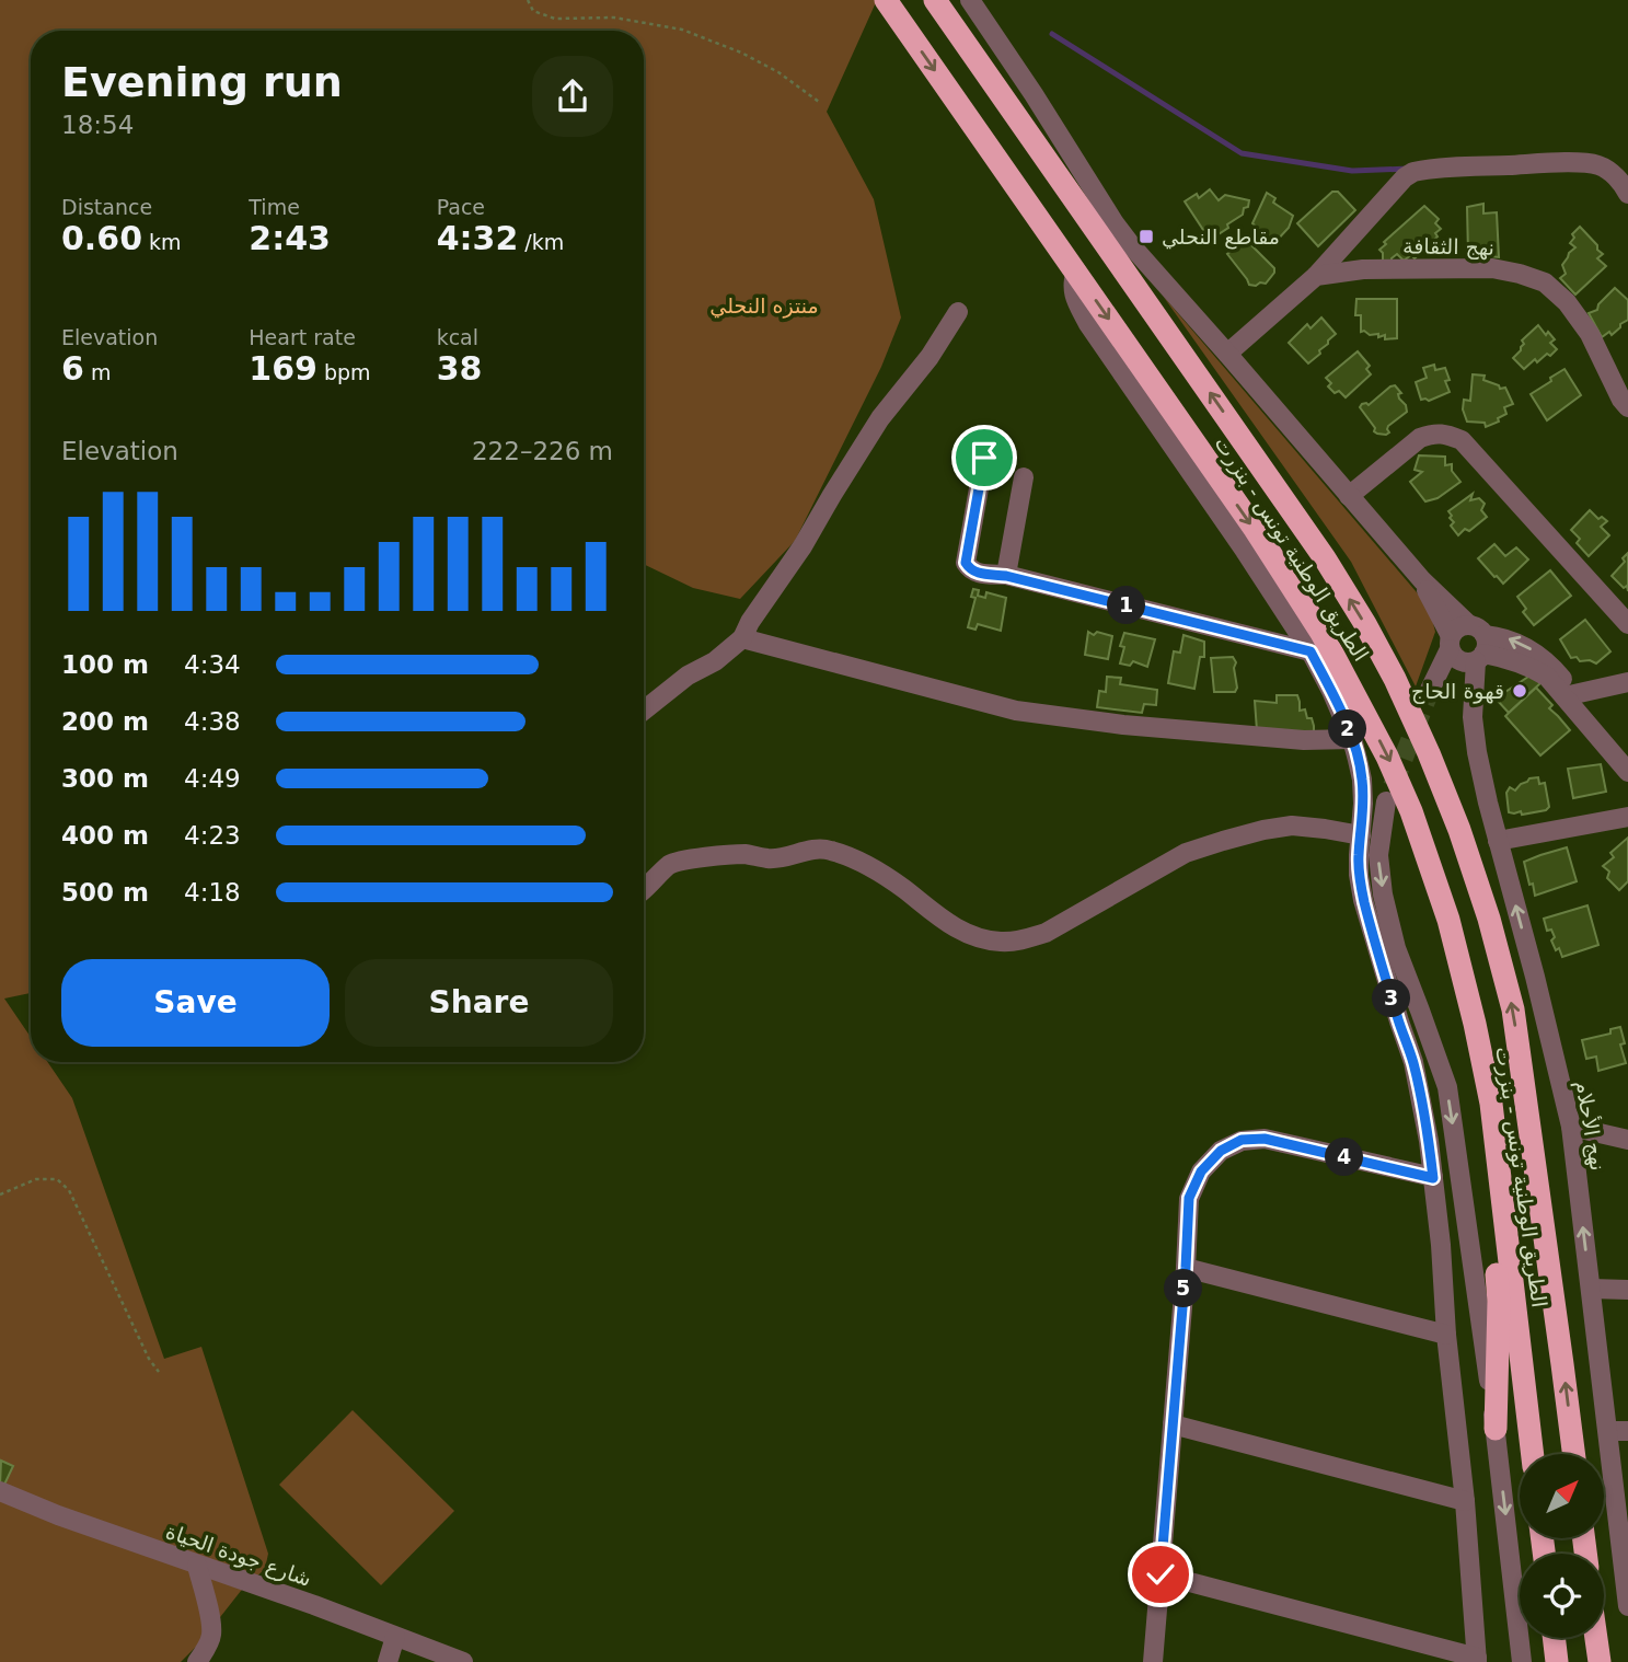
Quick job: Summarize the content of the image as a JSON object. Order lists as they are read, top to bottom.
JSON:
{
  "streets": {
    "highway": ["الطريق الوطنية تونس - بنزرت"],
    "street": ["نهج الثقافة", "نهج الأحلام", "شارع جودة الحياة"]
  },
  "parks": ["منتزه النحلي"],
  "places": {
    "transit": ["مقاطع النحلي"],
    "other": ["قهوة الحاج"]
  },
  "north": "top right",
  "page": {
    "heading": ["Evening run", "18:54"],
    "stats": [
      ["Distance", "0.60 km"],
      ["Time", "2:43"],
      ["Pace", "4:32 /km"],
      ["Elevation", "6 m"],
      ["Heart rate", "169 bpm"],
      ["kcal", "38"]
    ],
    "chart": ["Elevation", "222–226 m"],
    "pins": [
      "1",
      "2",
      "3",
      "4",
      "5"
    ],
    "list": [
      {
        "name": "100 m",
        "note": "4:34"
      },
      {
        "name": "200 m",
        "note": "4:38"
      },
      {
        "name": "300 m",
        "note": "4:49"
      },
      {
        "name": "400 m",
        "note": "4:23"
      },
      {
        "name": "500 m",
        "note": "4:18"
      }
    ],
    "buttons": ["Save", "Share"]
  }
}
